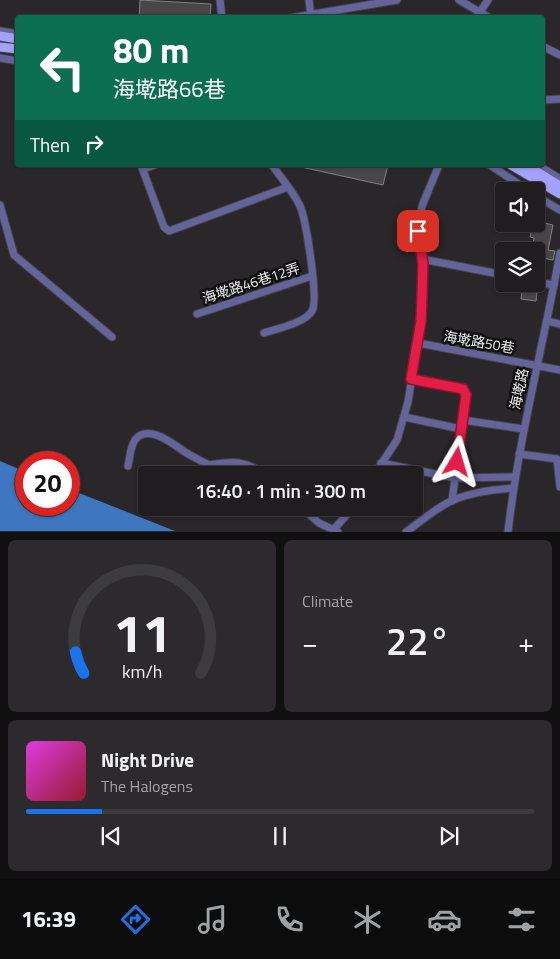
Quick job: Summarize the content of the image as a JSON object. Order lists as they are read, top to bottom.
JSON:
{
  "streets": {
    "street": ["海墘路46巷12弄", "海墘路50巷", "海墘路"]
  },
  "crossings": [
    ["海墘路50巷", "海墘路"]
  ],
  "page": {
    "turn": ["80 m", "海墘路66巷"],
    "then": "Then",
    "limit": "20",
    "trip": "16:40 · 1 min · 300 m",
    "tile": "Climate",
    "heat": ["−", "22°", "+"],
    "song": ["Night Drive", "The Halogens"],
    "tabs": "16:39",
    "gauge": ["11", "km/h"]
  }
}
